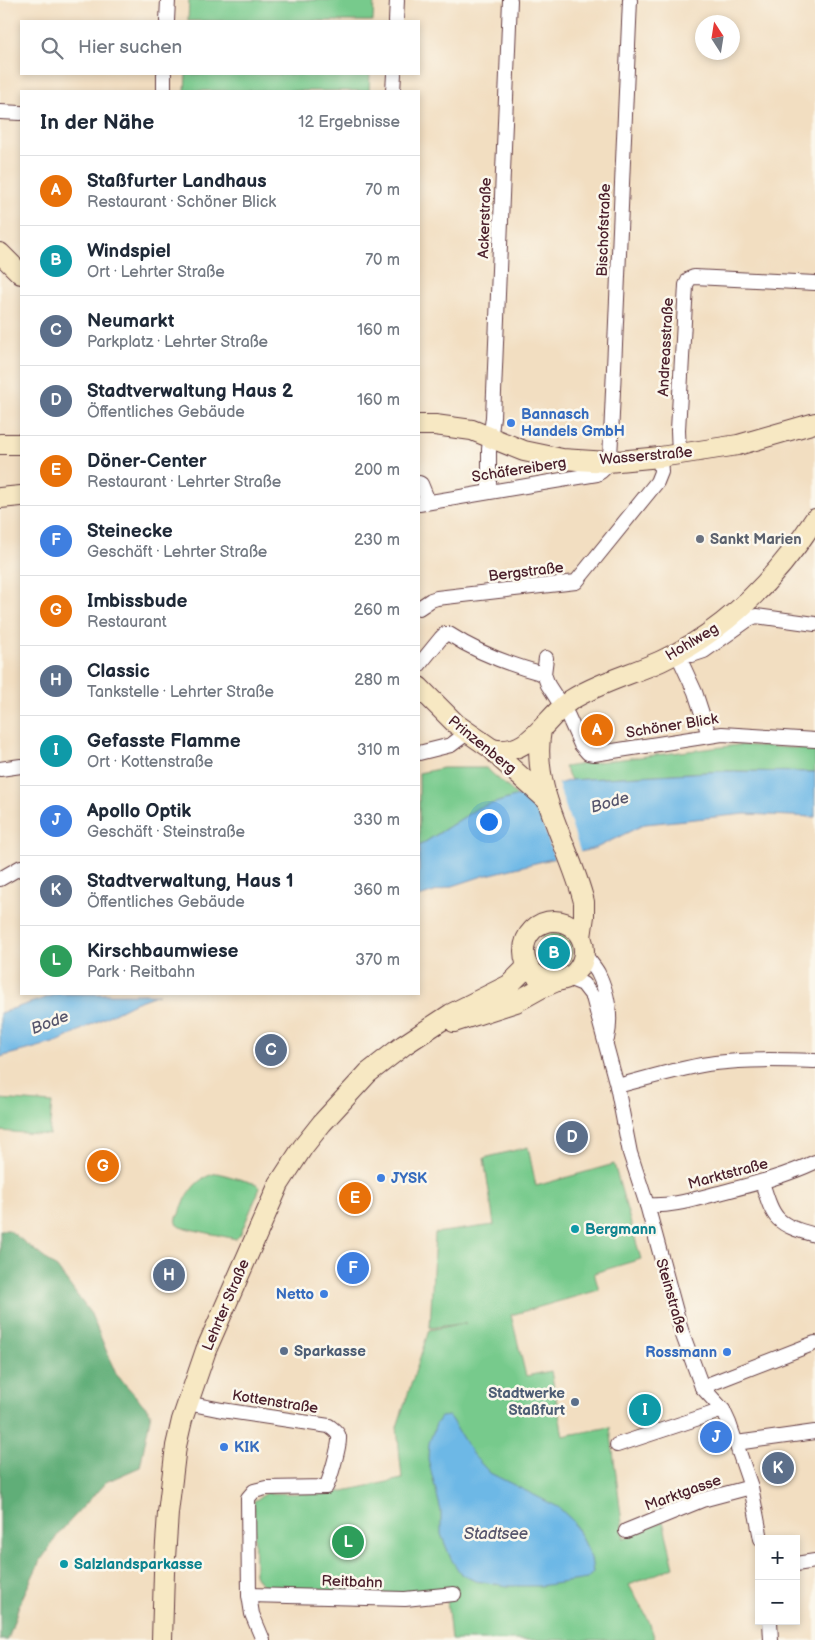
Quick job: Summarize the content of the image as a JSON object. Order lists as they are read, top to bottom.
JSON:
{
  "streets": {
    "main road": [
      "Wasserstraße",
      "Hohlweg",
      "Prinzenberg",
      "Lehrter Straße"
    ],
    "street": [
      "Ackerstraße",
      "Bischofstraße",
      "Andreasstraße",
      "Schäfereiberg",
      "Bergstraße",
      "Schöner Blick",
      "Marktstraße",
      "Steinstraße",
      "Kottenstraße",
      "Marktgasse",
      "Reitbahn"
    ]
  },
  "crossings": [
    ["Ackerstraße", "Wasserstraße"],
    ["Ackerstraße", "Schäfereiberg"],
    ["Bischofstraße", "Wasserstraße"],
    ["Bischofstraße", "Schäfereiberg"],
    ["Andreasstraße", "Wasserstraße"],
    ["Andreasstraße", "Bergstraße"],
    ["Wasserstraße", "Schäfereiberg"],
    ["Wasserstraße", "Bergstraße"],
    ["Hohlweg", "Schöner Blick"],
    ["Hohlweg", "Prinzenberg"],
    ["Marktstraße", "Steinstraße"],
    ["Steinstraße", "Lehrter Straße"],
    ["Steinstraße", "Marktgasse"],
    ["Lehrter Straße", "Kottenstraße"],
    ["Kottenstraße", "Reitbahn"]
  ],
  "water": ["Bode", "Stadtsee"],
  "places": [
    "Bannasch Handels GmbH",
    "Sankt Marien",
    "JYSK",
    "Bergmann",
    "Netto",
    "Sparkasse",
    "Rossmann",
    "Stadtwerke Staßfurt",
    "KIK",
    "Salzlandsparkasse"
  ],
  "north": "top",
  "page": {
    "search": "Hier suchen",
    "heading": ["In der Nähe", "12 Ergebnisse"],
    "list": [
      {
        "mark": "A",
        "name": "Staßfurter Landhaus",
        "note": "Restaurant · Schöner Blick",
        "value": "70 m"
      },
      {
        "mark": "B",
        "name": "Windspiel",
        "note": "Ort · Lehrter Straße",
        "value": "70 m"
      },
      {
        "mark": "C",
        "name": "Neumarkt",
        "note": "Parkplatz · Lehrter Straße",
        "value": "160 m"
      },
      {
        "mark": "D",
        "name": "Stadtverwaltung Haus 2",
        "note": "Öffentliches Gebäude",
        "value": "160 m"
      },
      {
        "mark": "E",
        "name": "Döner-Center",
        "note": "Restaurant · Lehrter Straße",
        "value": "200 m"
      },
      {
        "mark": "F",
        "name": "Steinecke",
        "note": "Geschäft · Lehrter Straße",
        "value": "230 m"
      },
      {
        "mark": "G",
        "name": "Imbissbude",
        "note": "Restaurant",
        "value": "260 m"
      },
      {
        "mark": "H",
        "name": "Classic",
        "note": "Tankstelle · Lehrter Straße",
        "value": "280 m"
      },
      {
        "mark": "I",
        "name": "Gefasste Flamme",
        "note": "Ort · Kottenstraße",
        "value": "310 m"
      },
      {
        "mark": "J",
        "name": "Apollo Optik",
        "note": "Geschäft · Steinstraße",
        "value": "330 m"
      },
      {
        "mark": "K",
        "name": "Stadtverwaltung, Haus 1",
        "note": "Öffentliches Gebäude",
        "value": "360 m"
      },
      {
        "mark": "L",
        "name": "Kirschbaumwiese",
        "note": "Park · Reitbahn",
        "value": "370 m"
      }
    ],
    "pins": [
      "A",
      "B",
      "C",
      "D",
      "G",
      "E",
      "F",
      "H",
      "I",
      "J",
      "K",
      "L"
    ],
    "map_buttons": ["+", "−"]
  }
}
